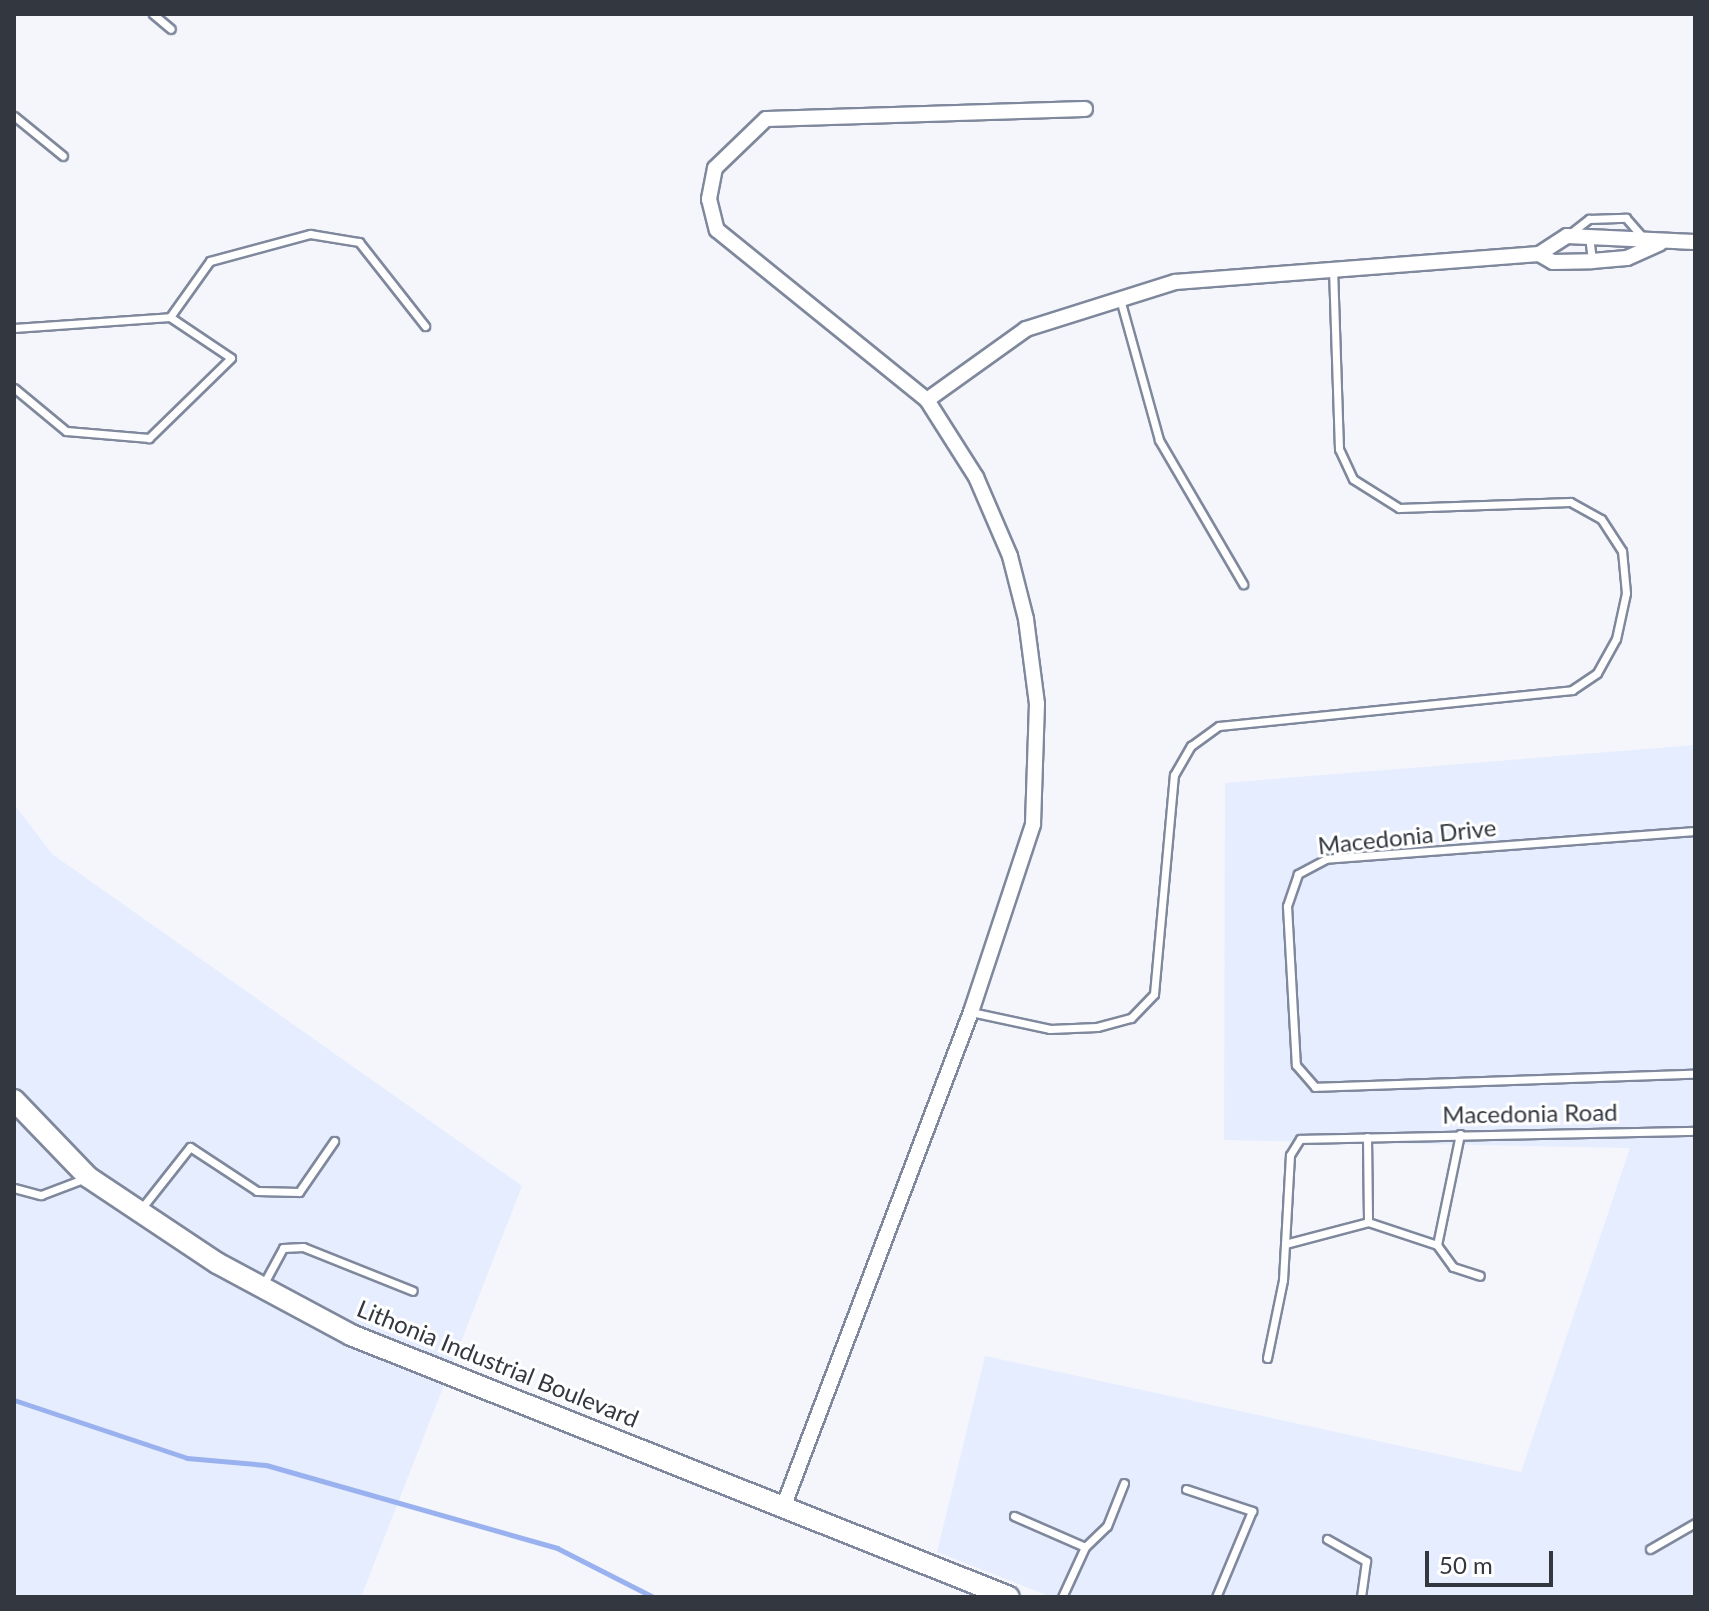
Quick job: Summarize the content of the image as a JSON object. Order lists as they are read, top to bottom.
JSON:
{
  "streets": {
    "main road": ["Lithonia Industrial Boulevard"],
    "lane": ["Macedonia Drive", "Macedonia Road"]
  },
  "scale_bar": "50 m"
}
